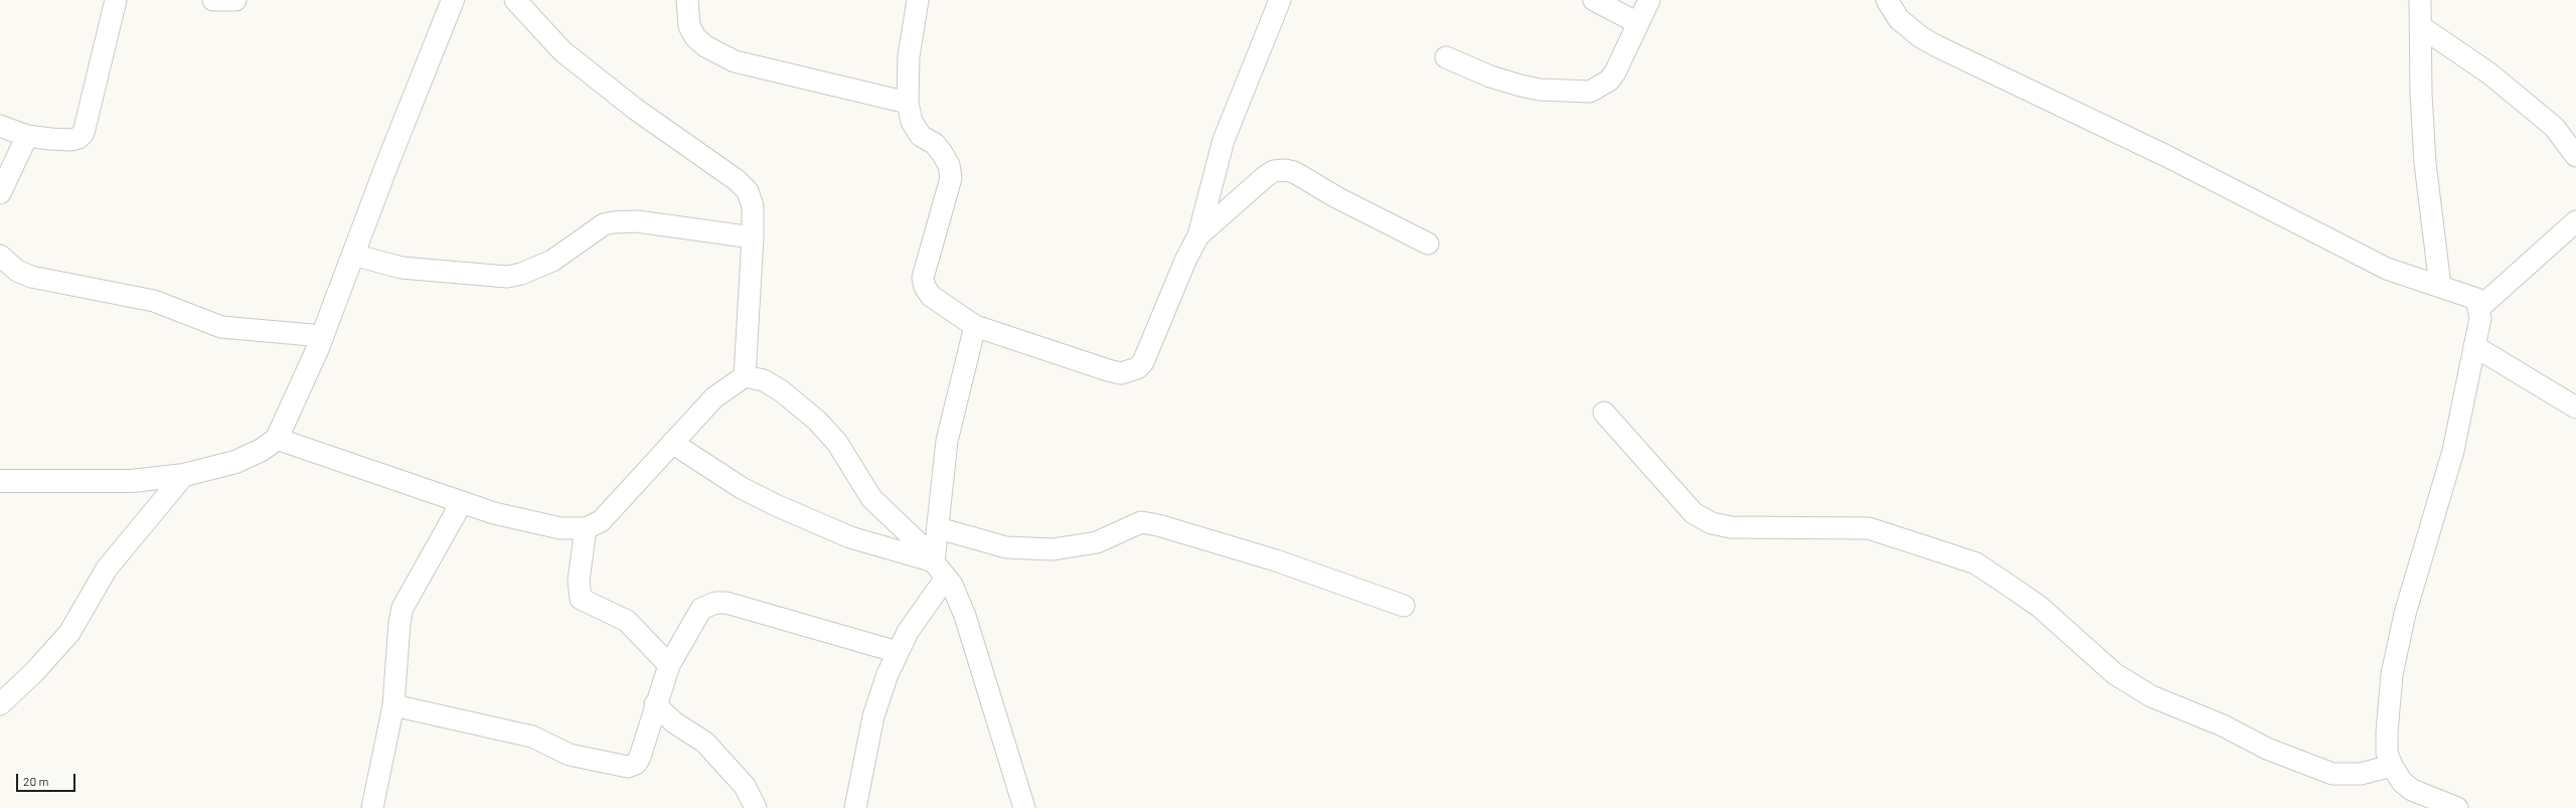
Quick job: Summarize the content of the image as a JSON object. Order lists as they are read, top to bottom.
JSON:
{
  "scale_bar": "20 m"
}
